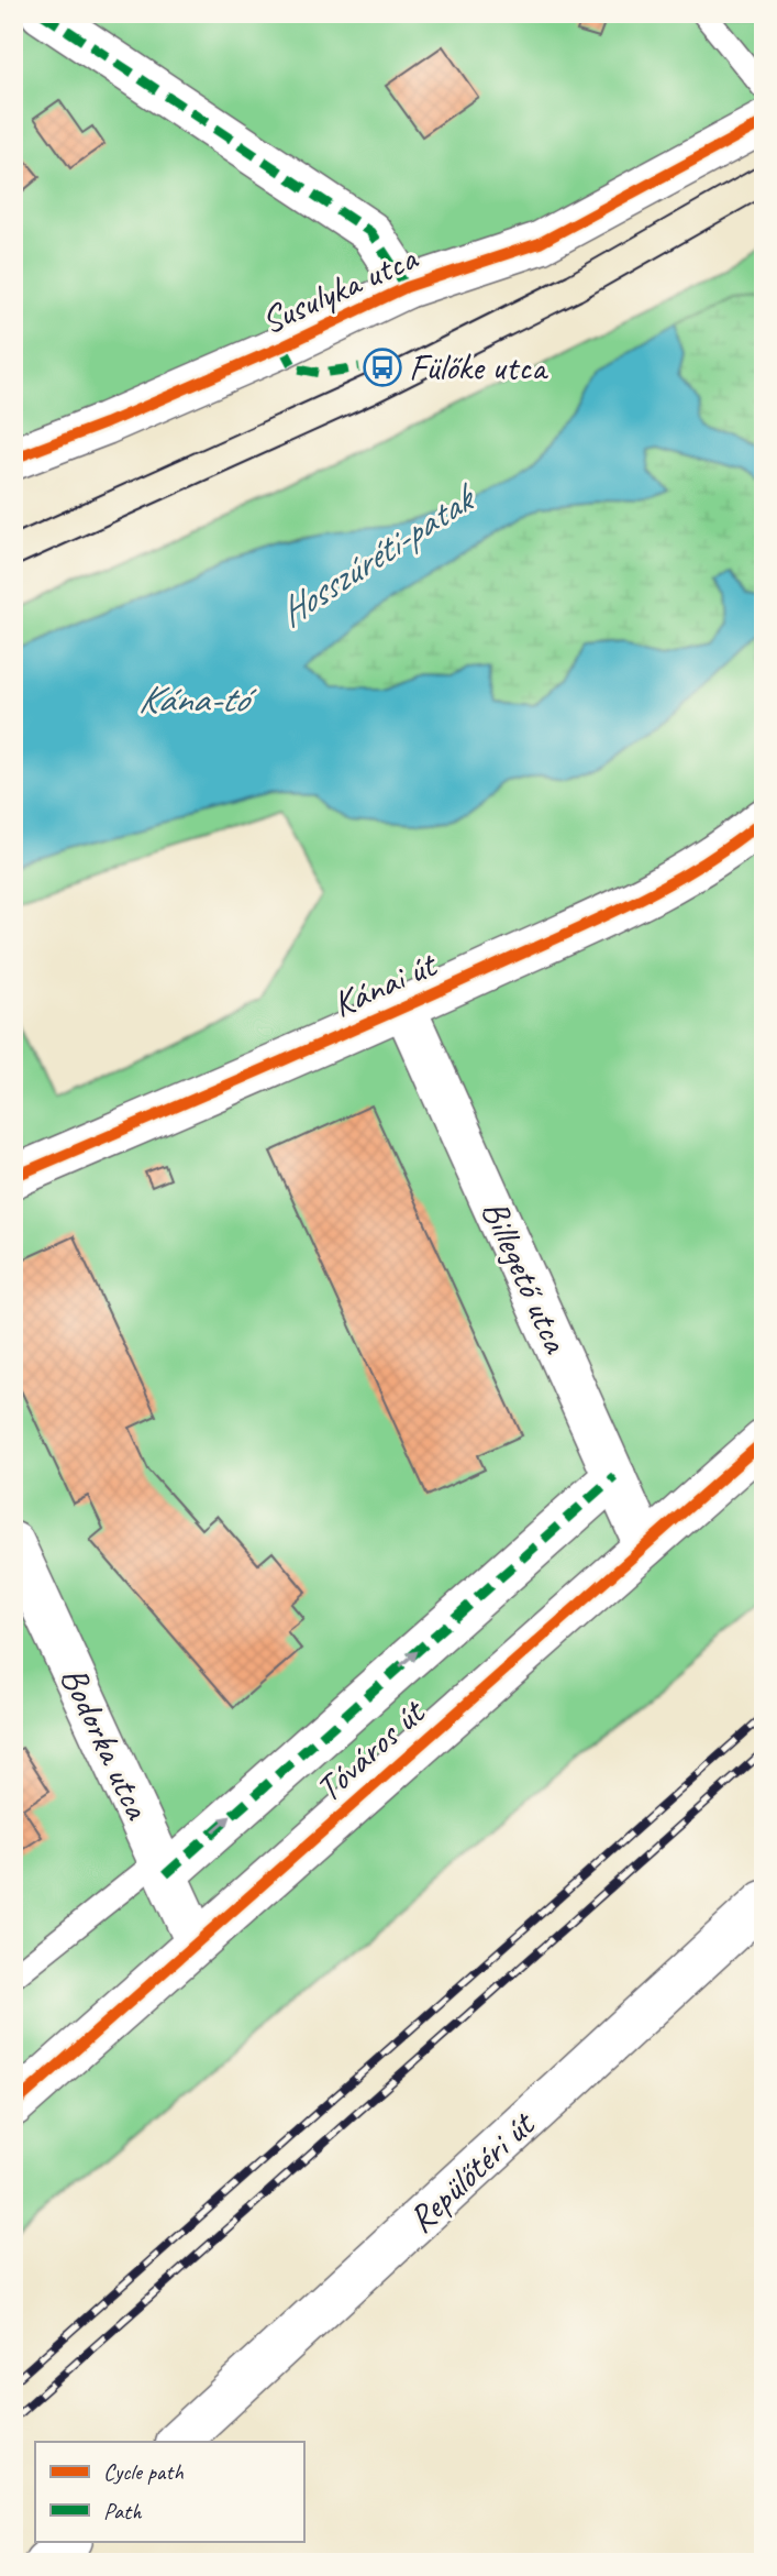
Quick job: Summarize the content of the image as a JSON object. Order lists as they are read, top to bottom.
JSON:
{
  "streets": {
    "street": [
      "Susulyka utca",
      "Kánai út",
      "Billegető utca",
      "Bodorka utca",
      "Tóváros út",
      "Repülőtéri út"
    ]
  },
  "crossings": [
    ["Kánai út", "Billegető utca"],
    ["Billegető utca", "Tóváros út"],
    ["Bodorka utca", "Tóváros út"]
  ],
  "water": ["Hosszúréti-patak", "Kána-tó"],
  "places": {
    "bus stop": ["Fülőke utca"]
  },
  "legend": ["Cycle path", "Path"]
}
